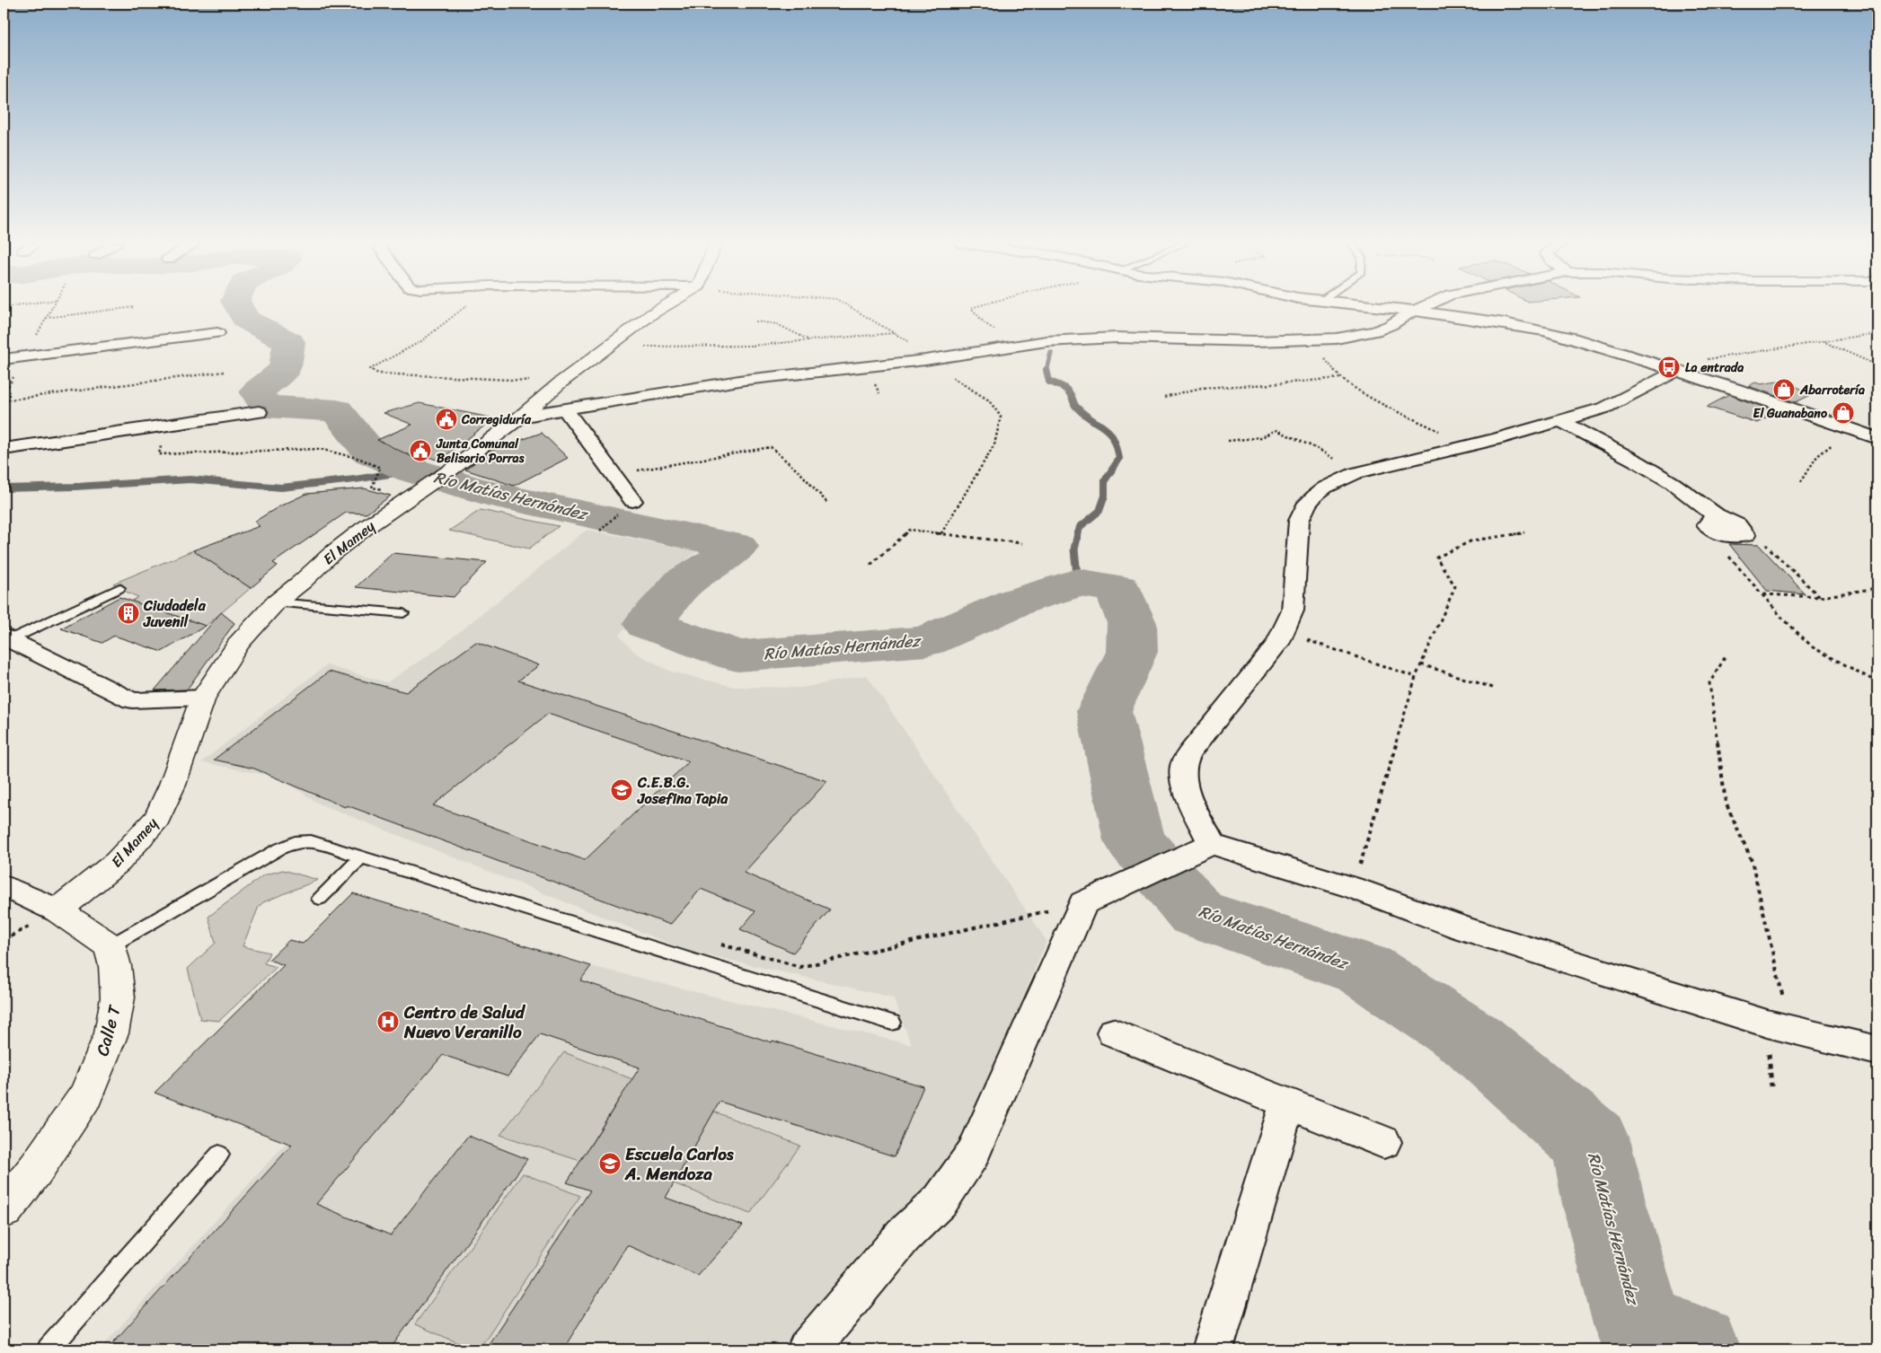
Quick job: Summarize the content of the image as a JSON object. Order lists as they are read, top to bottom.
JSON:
{
  "streets": {
    "street": ["El Mamey", "Calle T"]
  },
  "water": ["Río Matías Hernández"],
  "places": {
    "bus stop": ["La entrada"],
    "shop": ["Abarrotería", "El Guanabano"],
    "public building": ["Corregiduría", "Junta Comunal Belisario Porras"],
    "building": ["Ciudadela Juvenil"],
    "school or university": ["C.E.B.G. Josefina Tapia", "Escuela Carlos A. Mendoza"],
    "hospital": ["Centro de Salud Nuevo Veranillo"]
  }
}
